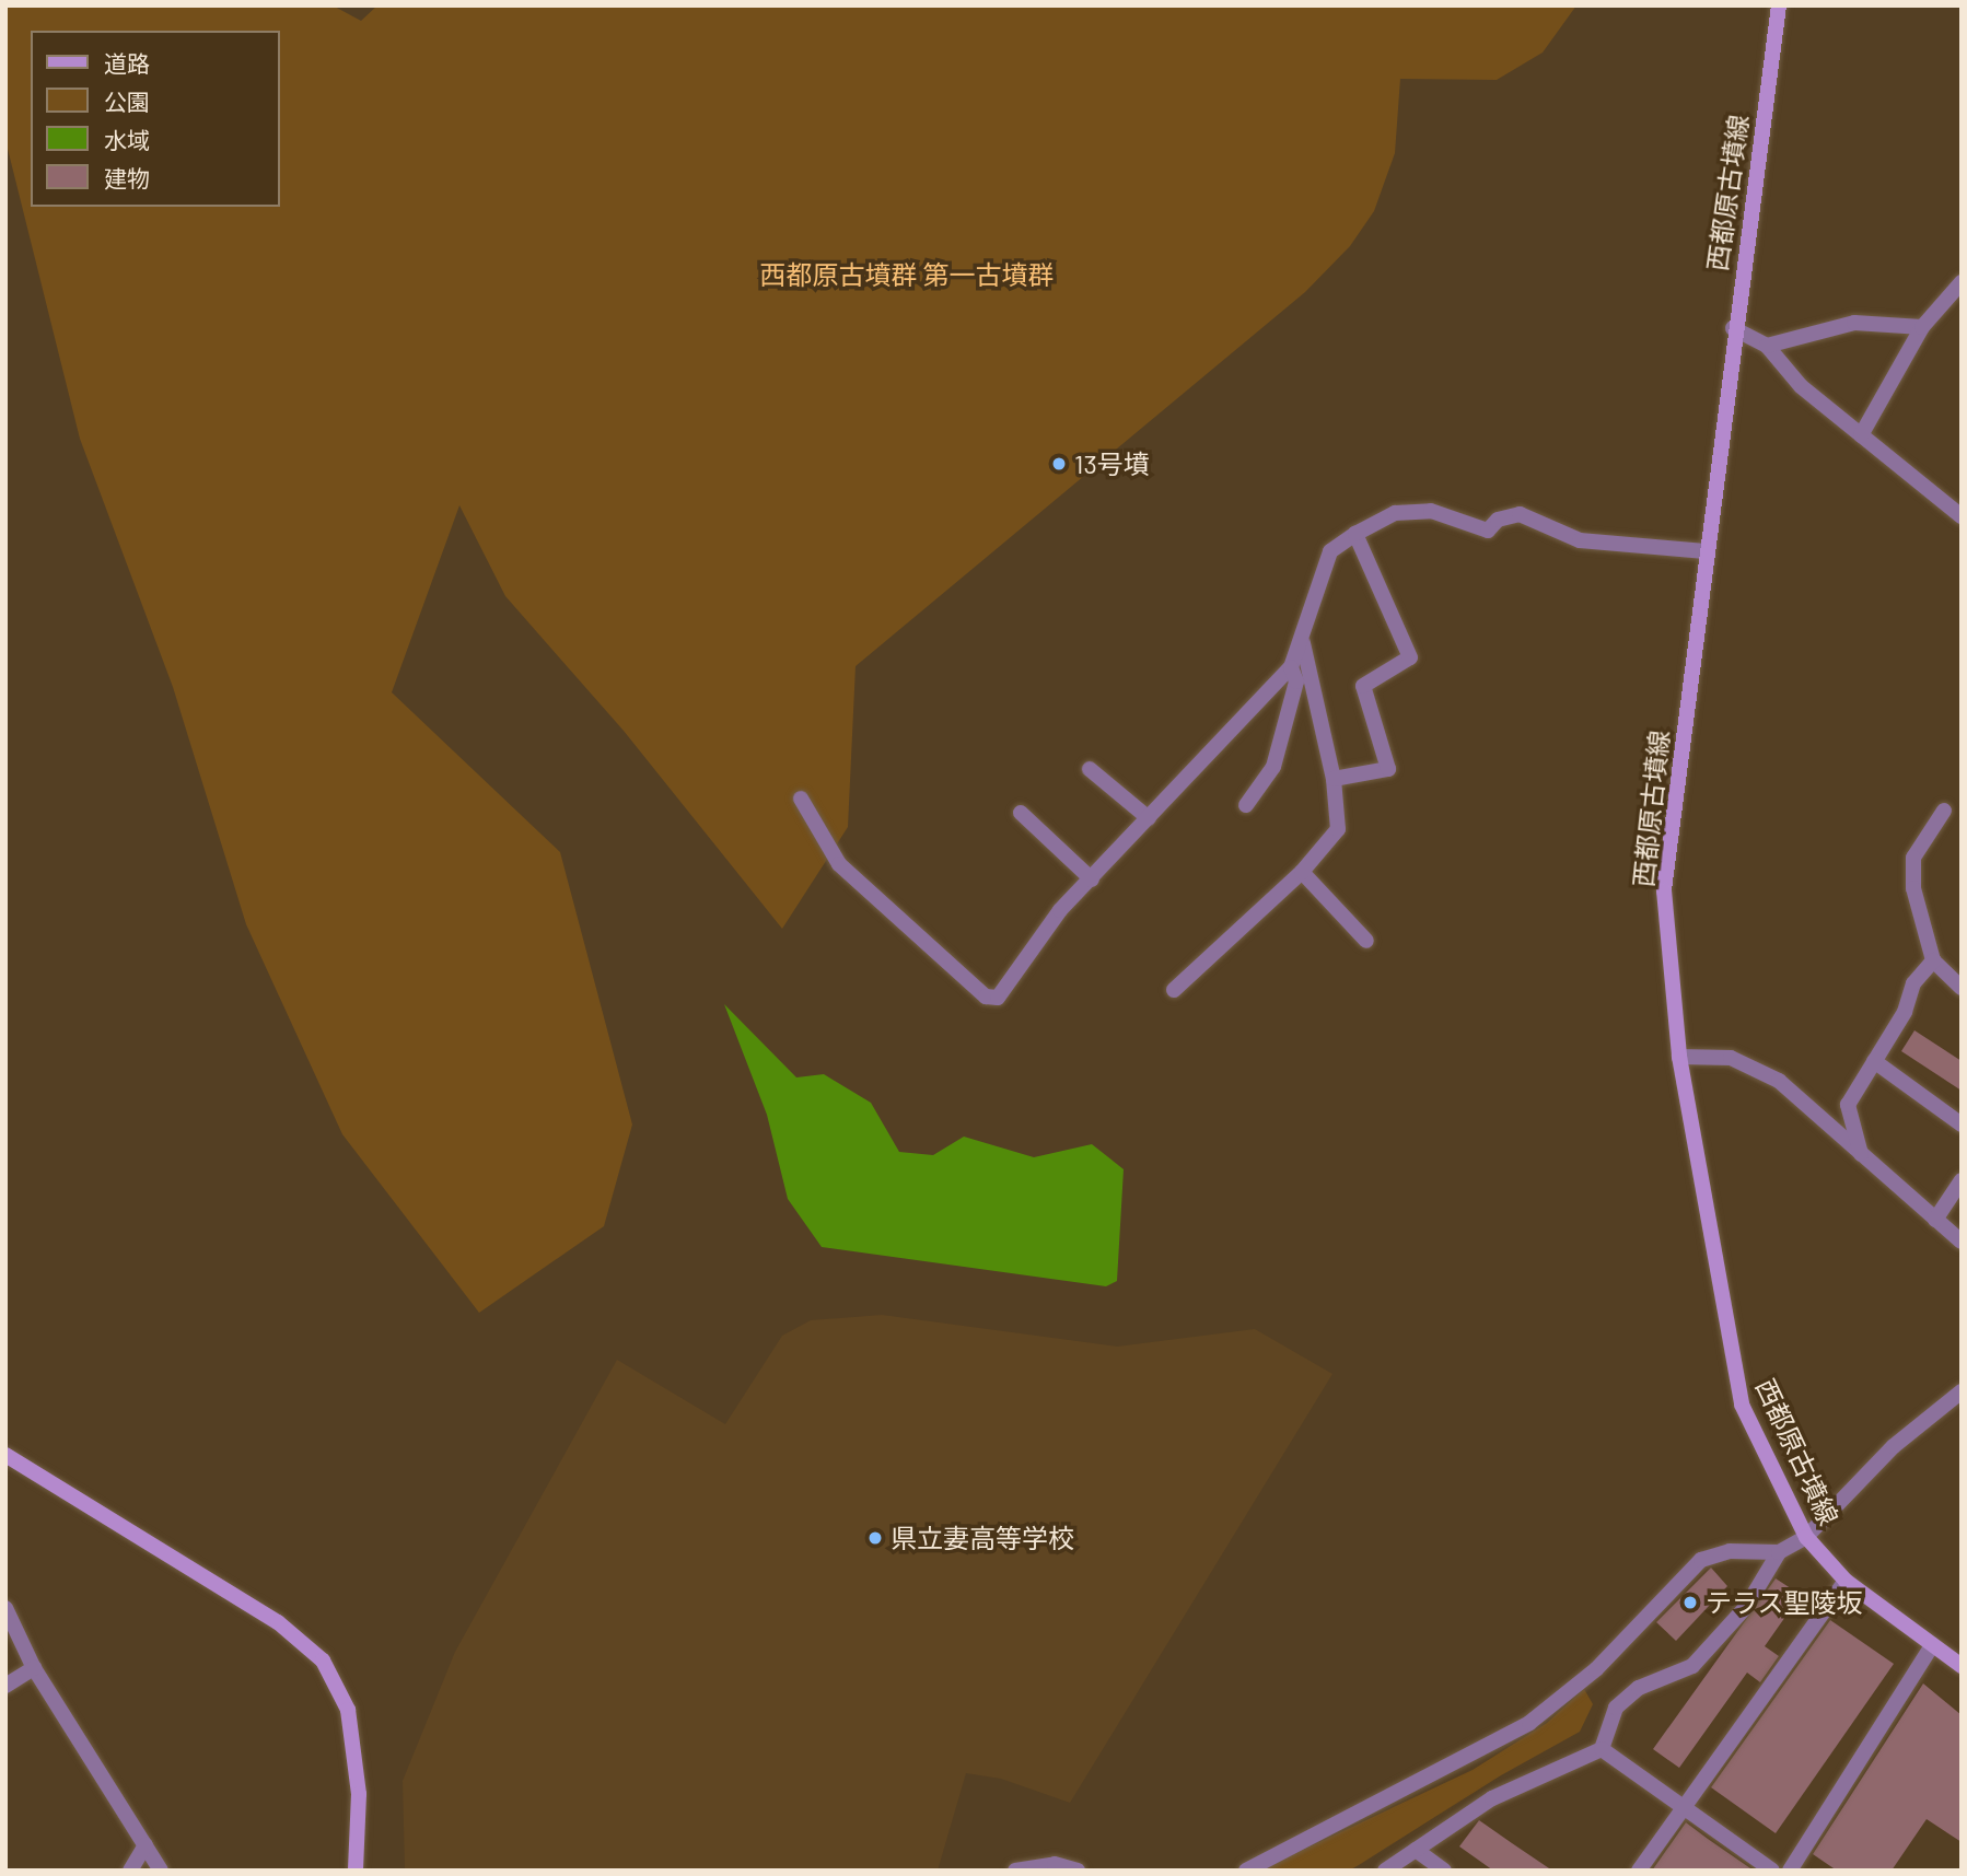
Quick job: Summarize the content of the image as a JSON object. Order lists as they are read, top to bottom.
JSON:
{
  "streets": {
    "main road": ["西都原古墳線"]
  },
  "parks": ["西都原古墳群 第一古墳群"],
  "places": ["13号墳", "県立妻高等学校", "テラス聖陵坂"],
  "legend": [
    "道路",
    "公園",
    "水域",
    "建物"
  ]
}
